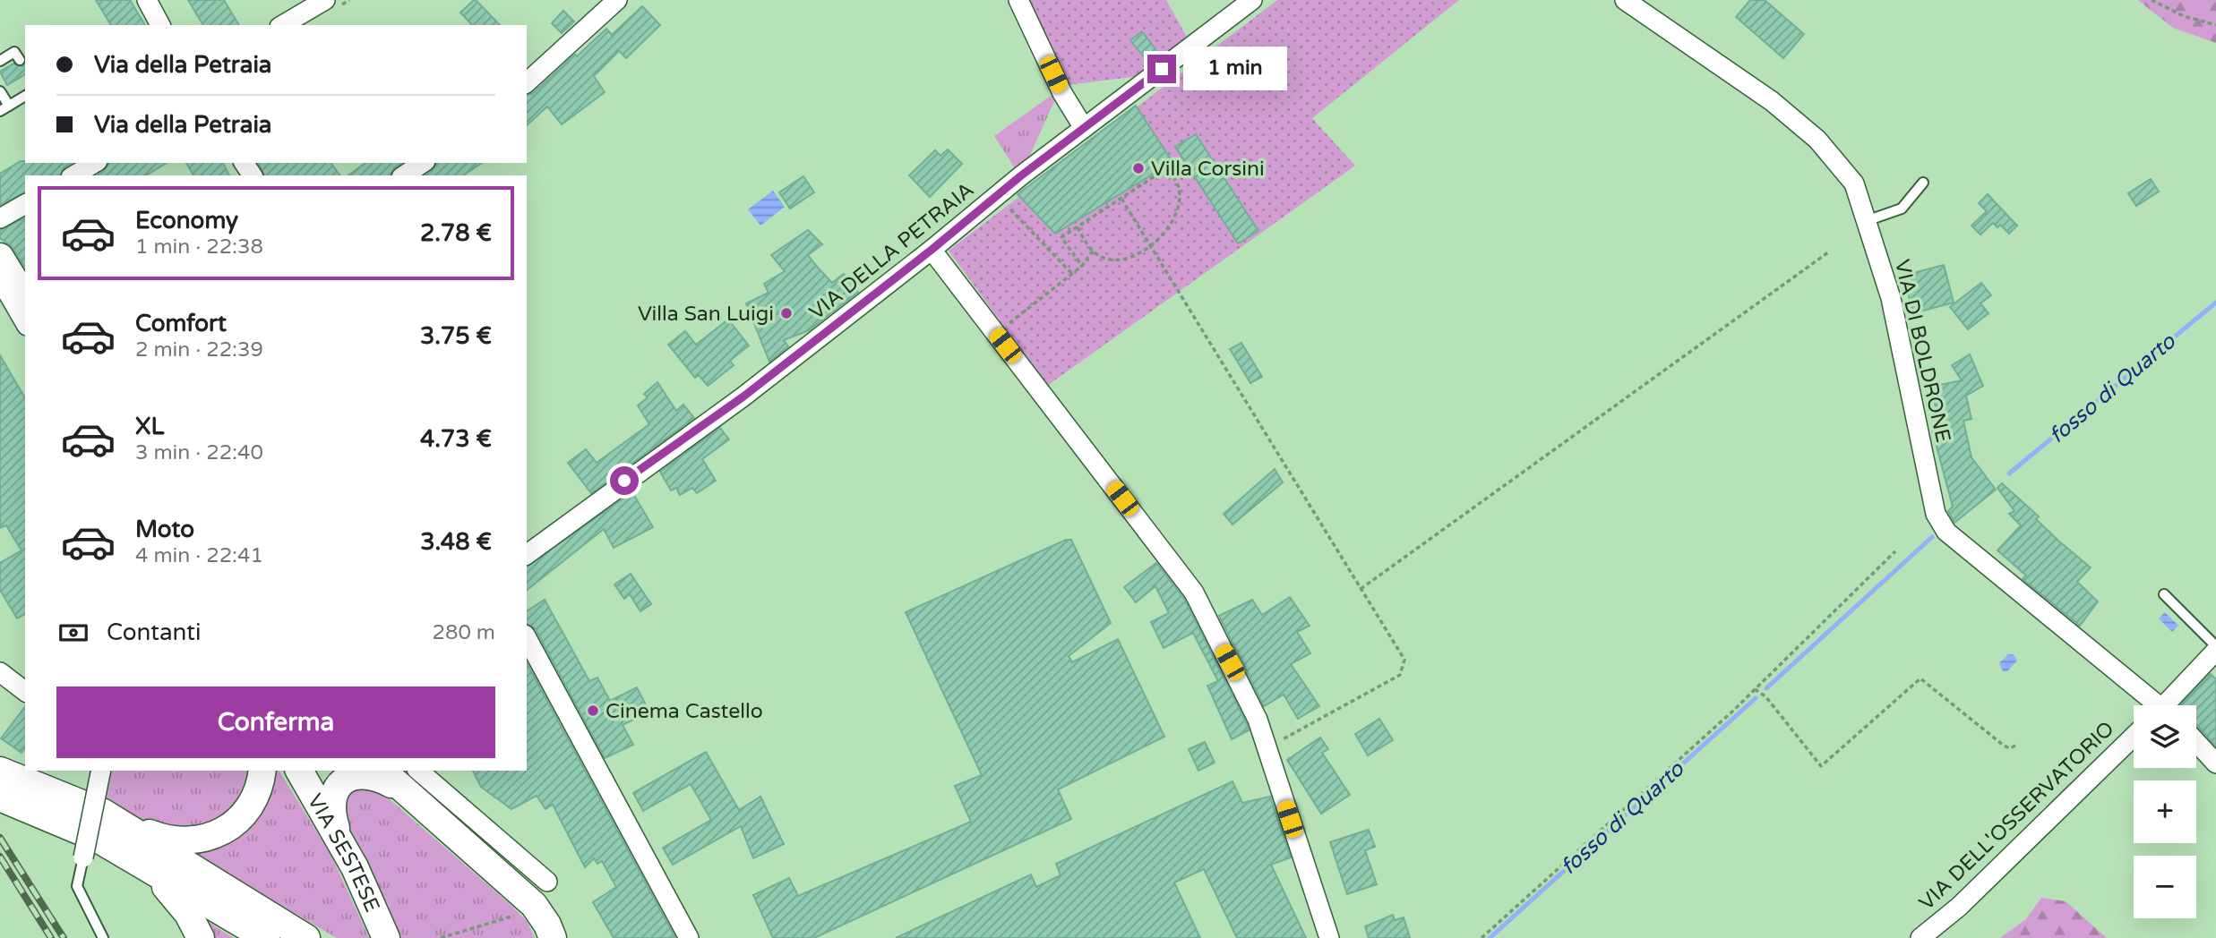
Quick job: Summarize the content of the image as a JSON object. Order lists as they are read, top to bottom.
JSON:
{
  "streets": {
    "main road": ["VIA SESTESE"],
    "street": ["VIA DELLA PETRAIA", "VIA DI BOLDRONE", "VIA DELL'OSSERVATORIO"]
  },
  "water": ["fosso di Quarto"],
  "places": ["Villa Corsini", "Villa San Luigi", "Cinema Castello"],
  "page": {
    "banner": ["Via della Petraia", "Via della Petraia"],
    "bubble": "1 min",
    "list": [
      {
        "name": "Economy",
        "note": "1 min · 22:38",
        "value": "2.78 €"
      },
      {
        "name": "Comfort",
        "note": "2 min · 22:39",
        "value": "3.75 €"
      },
      {
        "name": "XL",
        "note": "3 min · 22:40",
        "value": "4.73 €"
      },
      {
        "name": "Moto",
        "note": "4 min · 22:41",
        "value": "3.48 €"
      }
    ],
    "pay": ["Contanti", "280 m"],
    "buttons": "Conferma",
    "map_buttons": ["+", "−"]
  }
}
